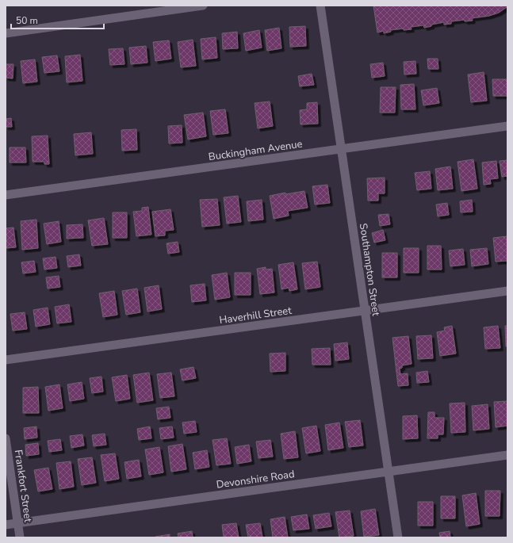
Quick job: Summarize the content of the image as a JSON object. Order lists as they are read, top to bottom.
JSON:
{
  "streets": {
    "street": [
      "Buckingham Avenue",
      "Southampton Street",
      "Haverhill Street",
      "Devonshire Road",
      "Frankfort Street"
    ]
  },
  "crossings": [
    ["Buckingham Avenue", "Southampton Street"],
    ["Southampton Street", "Haverhill Street"],
    ["Southampton Street", "Devonshire Road"],
    ["Devonshire Road", "Frankfort Street"]
  ],
  "scale_bar": "50 m"
}
